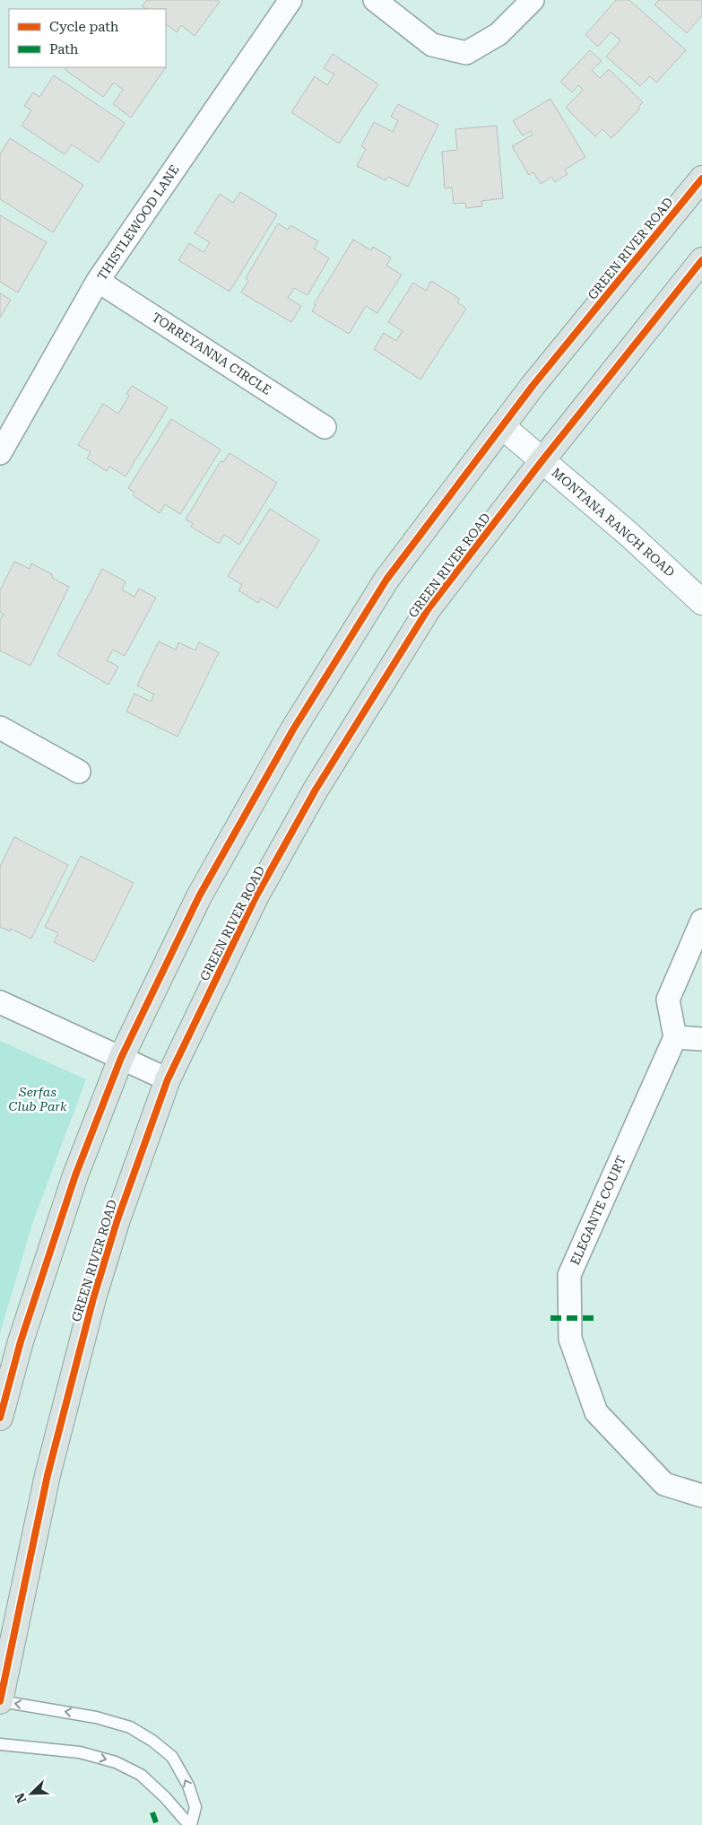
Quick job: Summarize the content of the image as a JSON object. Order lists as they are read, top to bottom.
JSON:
{
  "streets": {
    "main road": ["GREEN RIVER ROAD"],
    "street": [
      "THISTLEWOOD LANE",
      "TORREYANNA CIRCLE",
      "MONTANA RANCH ROAD",
      "ELEGANTE COURT"
    ]
  },
  "crossings": [
    ["THISTLEWOOD LANE", "TORREYANNA CIRCLE"],
    ["GREEN RIVER ROAD", "MONTANA RANCH ROAD"]
  ],
  "parks": ["Serfas Club Park"],
  "legend": ["Cycle path", "Path"],
  "north": "bottom left"
}
